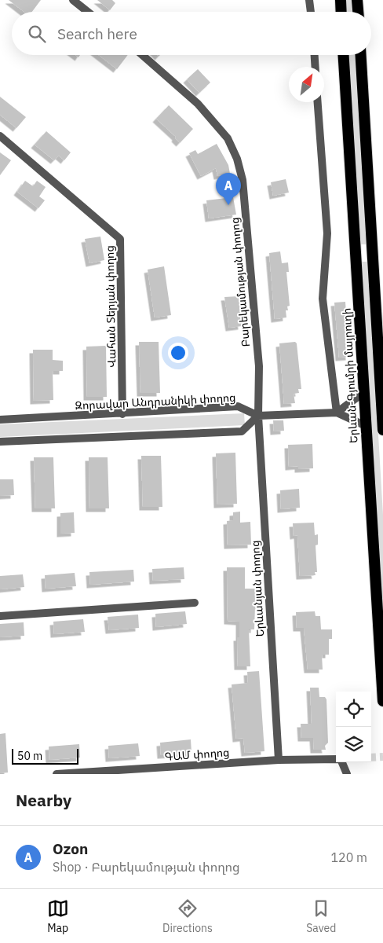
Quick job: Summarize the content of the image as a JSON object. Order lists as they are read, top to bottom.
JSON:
{
  "streets": {
    "highway": ["Երևան-Գյումրի մայրուղի"],
    "street": [
      "Բարեկամության փողոց",
      "Վահան Տերյան փողոց",
      "Զորավար Անդրանիկի փողոց",
      "Երևանյան փողոց",
      "ԳԱՄ փողոց"
    ]
  },
  "crossings": [
    ["Բարեկամության փողոց", "Զորավար Անդրանիկի փողոց"],
    ["Բարեկամության փողոց", "Երևանյան փողոց"],
    ["Վահան Տերյան փողոց", "Զորավար Անդրանիկի փողոց"],
    ["Զորավար Անդրանիկի փողոց", "Երևանյան փողոց"],
    ["Երևանյան փողոց", "ԳԱՄ փողոց"]
  ],
  "scale_bar": "50 m",
  "north": "top right",
  "page": {
    "search": "Search here",
    "pins": "A",
    "scale": "50 m",
    "heading": "Nearby",
    "list": [
      {
        "mark": "A",
        "name": "Ozon",
        "note": "Shop · Բարեկամության փողոց",
        "value": "120 m"
      }
    ],
    "nav": ["Map", "Directions", "Saved"]
  }
}
